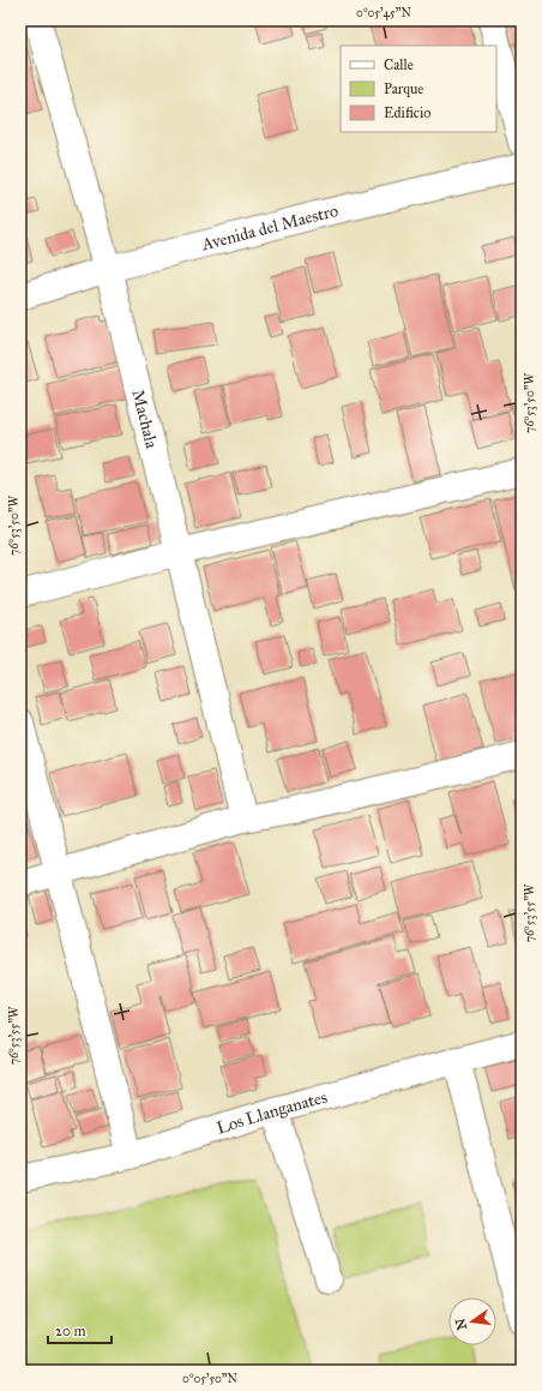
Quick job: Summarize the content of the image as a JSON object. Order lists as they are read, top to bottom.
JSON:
{
  "streets": {
    "street": ["Avenida del Maestro", "Machala", "Los Llanganates"]
  },
  "crossings": [
    ["Avenida del Maestro", "Machala"]
  ],
  "legend": ["Calle", "Parque", "Edificio"],
  "scale_bar": "20 m",
  "north": "left",
  "coordinates": [
    "0°05'45\"N",
    "76°53'50\"W",
    "76°53'55\"W",
    "0°05'50\"N"
  ]
}
